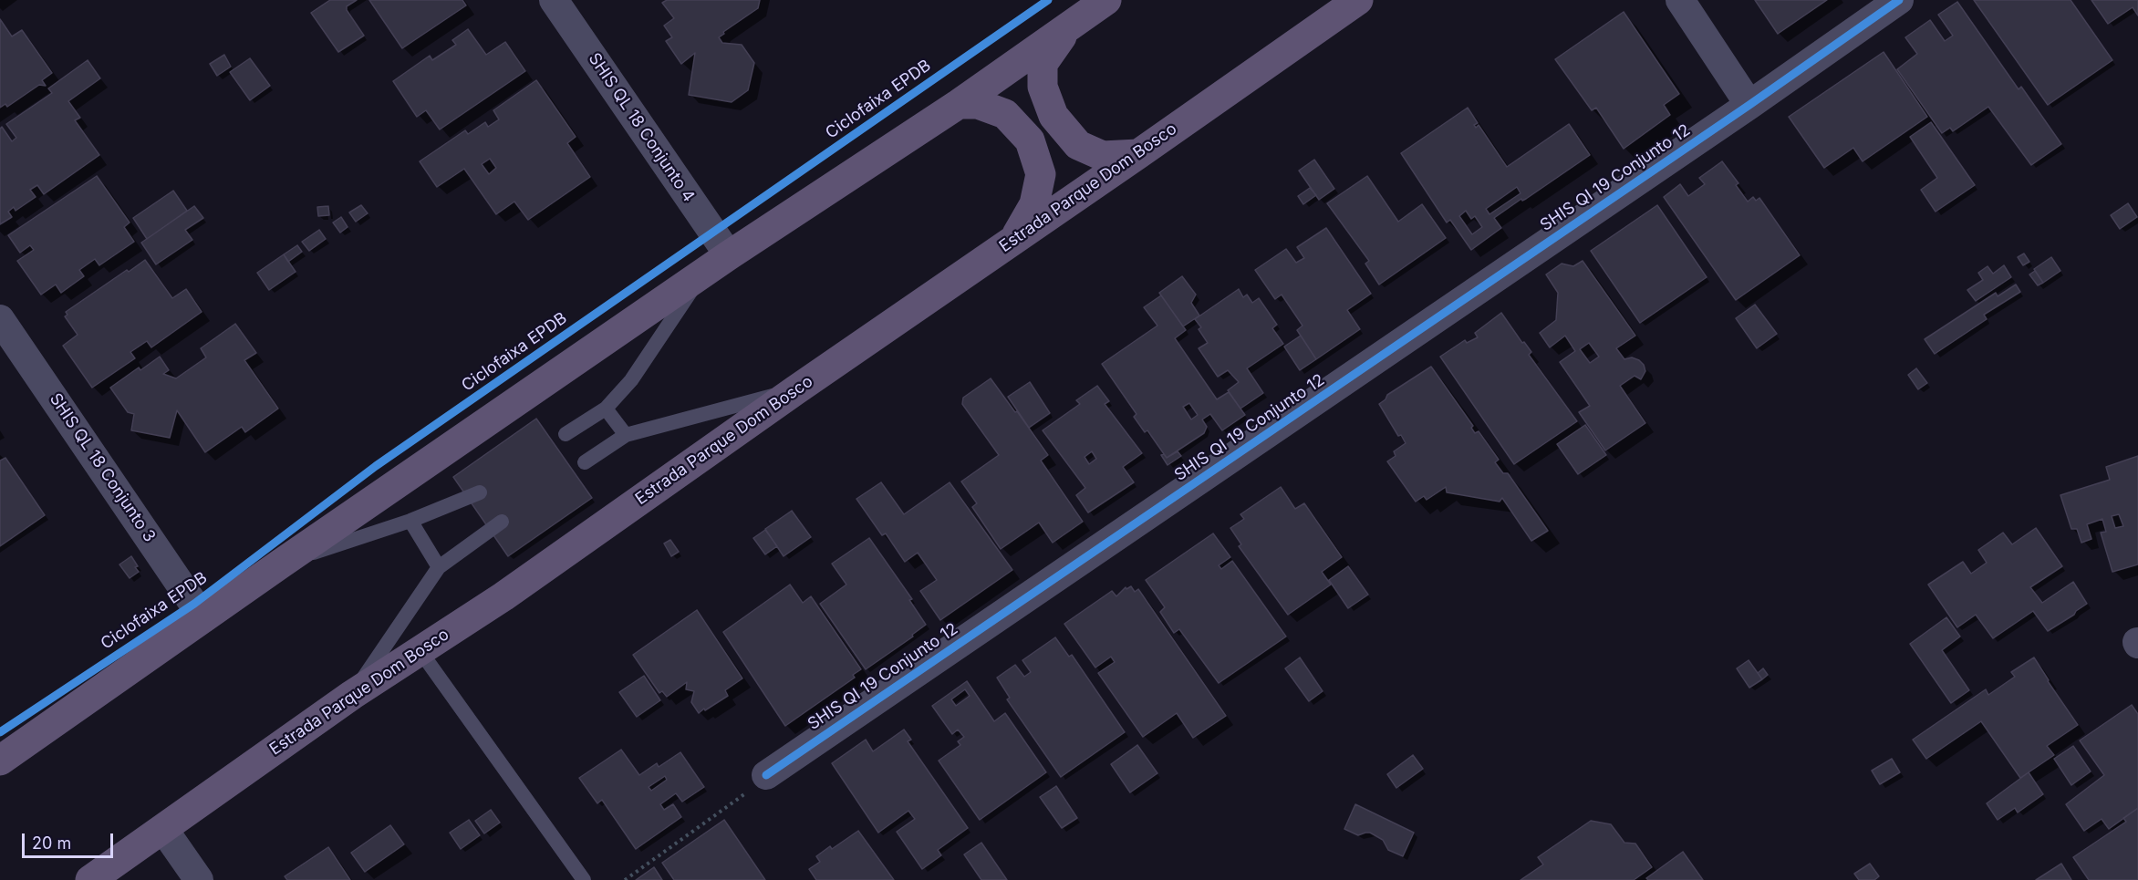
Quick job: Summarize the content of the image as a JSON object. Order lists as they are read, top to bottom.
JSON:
{
  "streets": {
    "main road": ["Estrada Parque Dom Bosco"],
    "street": ["SHIS QL 18 Conjunto 4", "SHIS QI 19 Conjunto 12", "SHIS QL 18 Conjunto 3"],
    "cycle path": ["Ciclofaixa EPDB"]
  },
  "scale_bar": "20 m"
}
